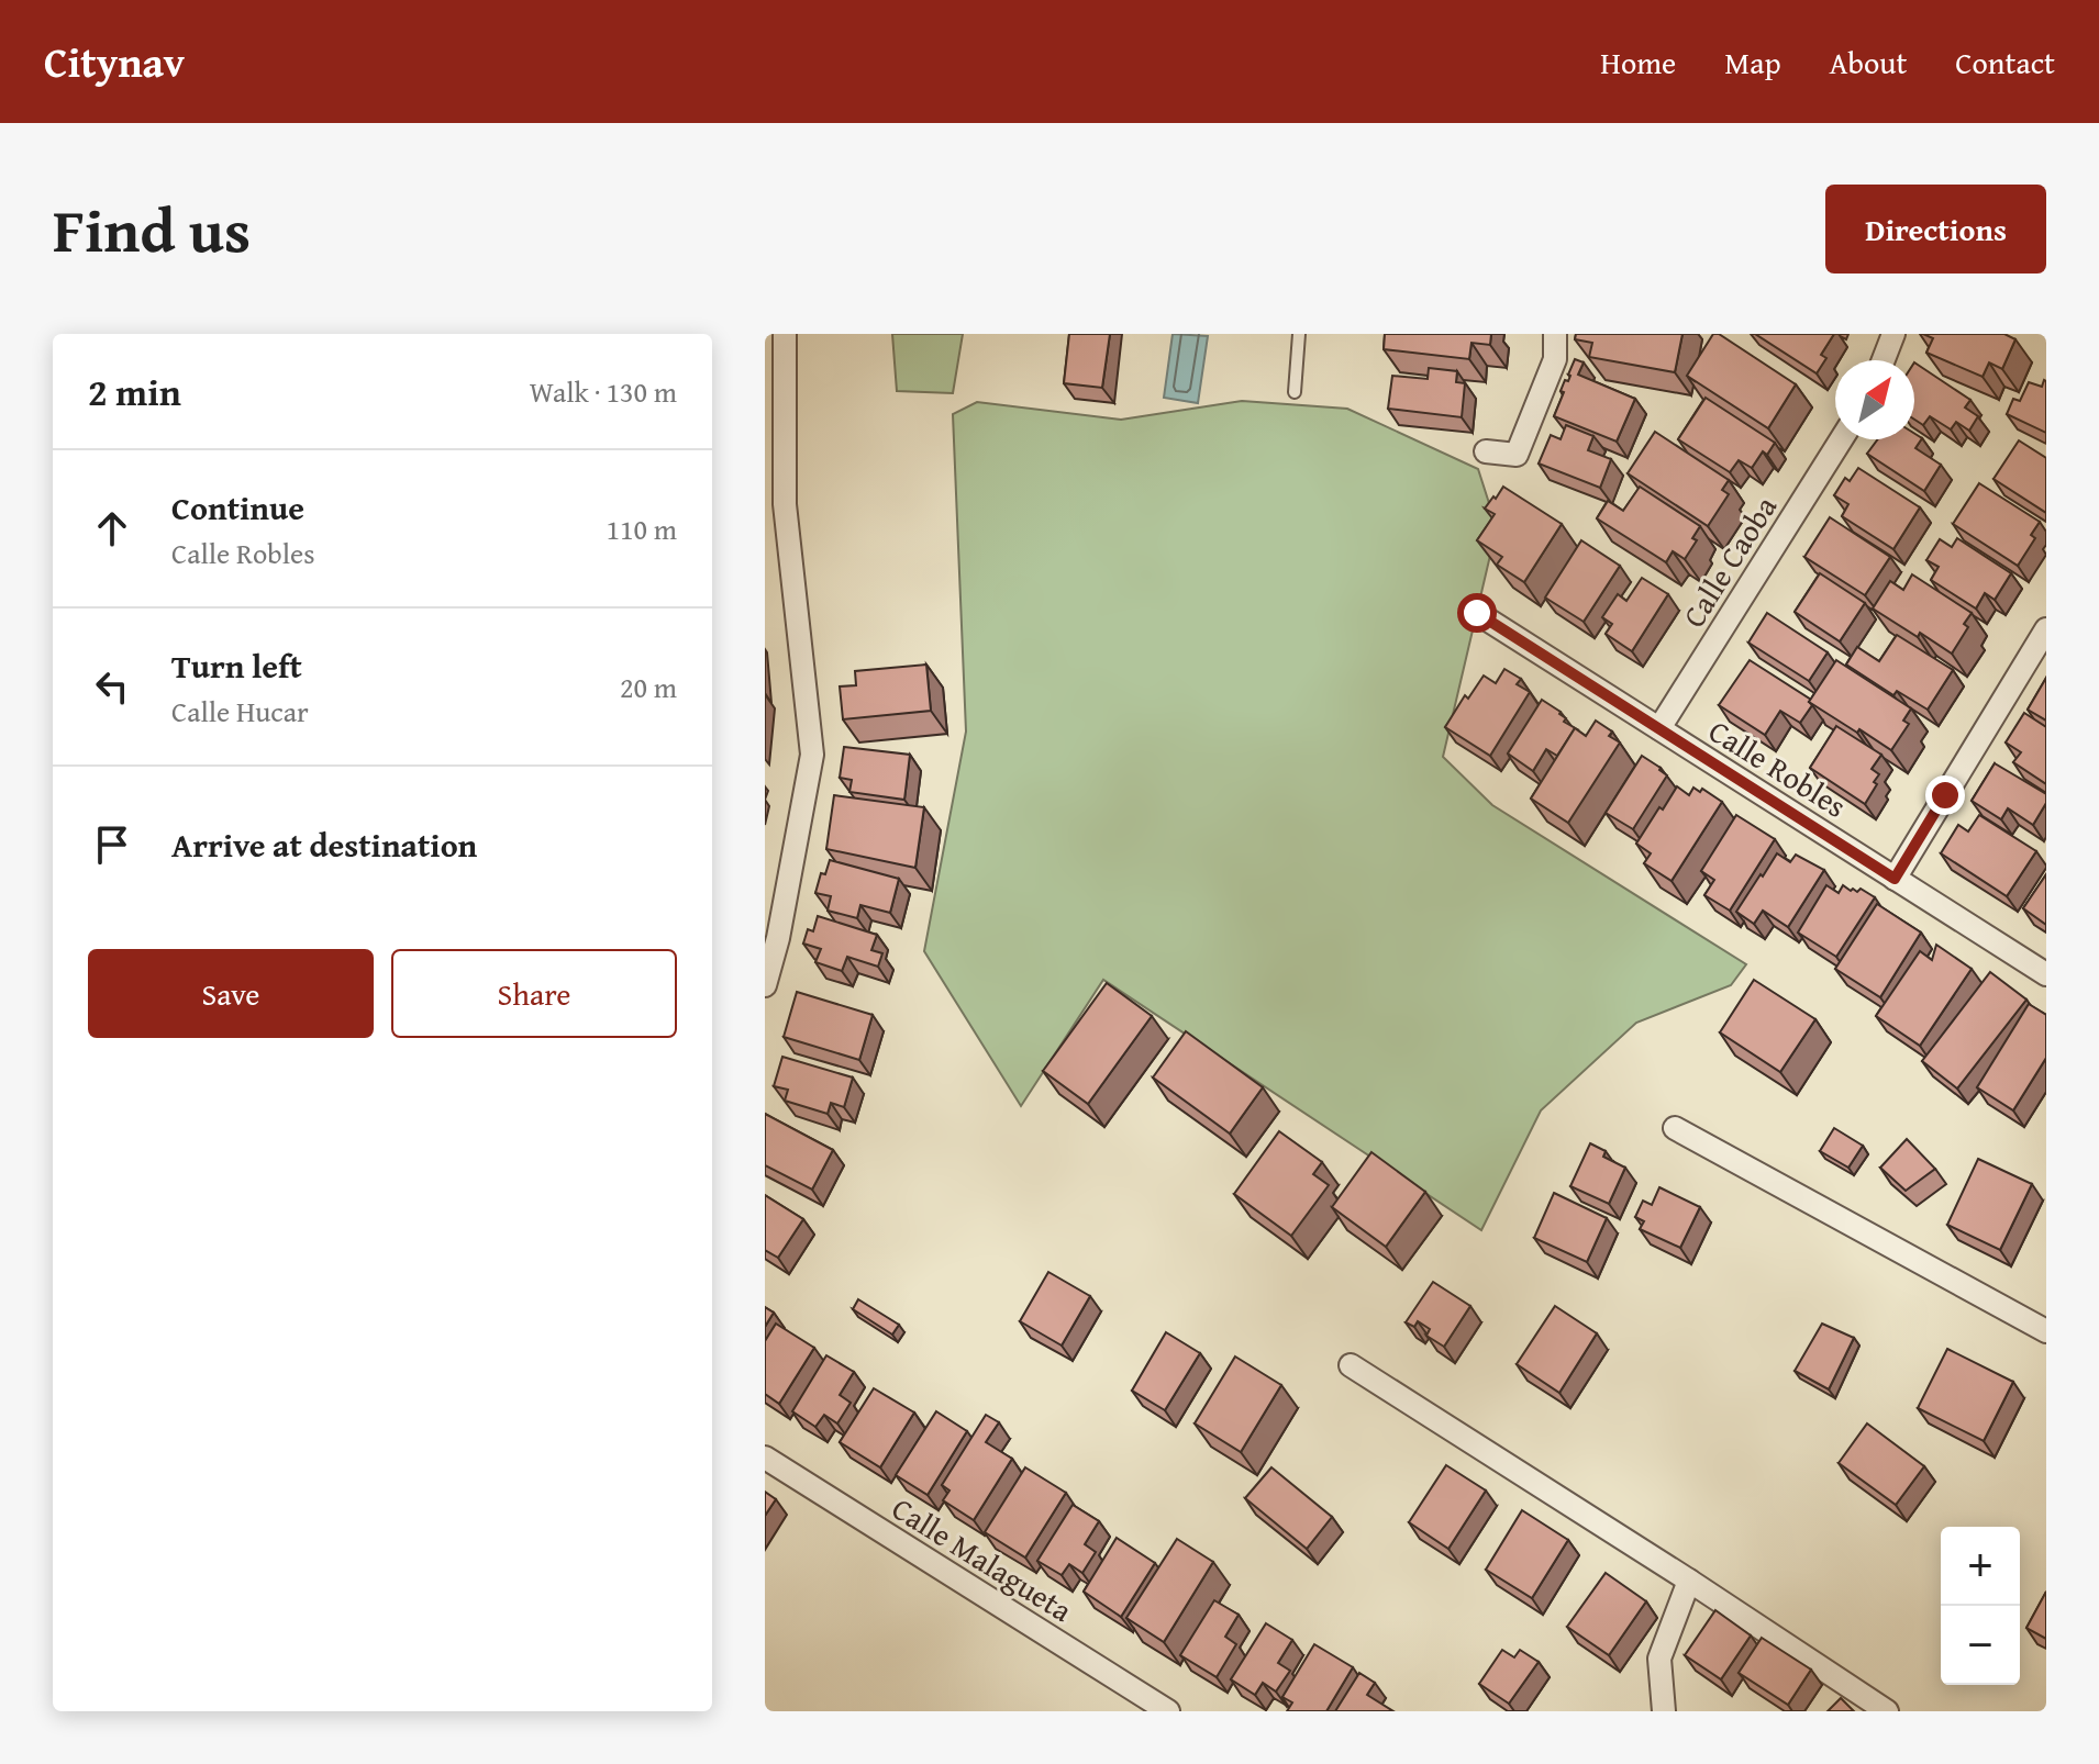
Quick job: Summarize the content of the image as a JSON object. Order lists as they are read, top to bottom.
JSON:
{
  "streets": {
    "street": ["Calle Caoba", "Calle Robles", "Calle Malagueta"]
  },
  "crossings": [
    ["Calle Caoba", "Calle Robles"]
  ],
  "north": "top right",
  "page": {
    "header": "Citynav",
    "nav": [
      "Home",
      "Map",
      "About",
      "Contact"
    ],
    "title": "Find us",
    "buttons": [
      "Directions",
      ["Save", "Share"]
    ],
    "heading": ["2 min", "Walk · 130 m"],
    "list": [
      ["Continue", "Calle Robles", "110 m"],
      ["Turn left", "Calle Hucar", "20 m"],
      "Arrive at destination"
    ],
    "map_buttons": ["+", "−"]
  }
}
